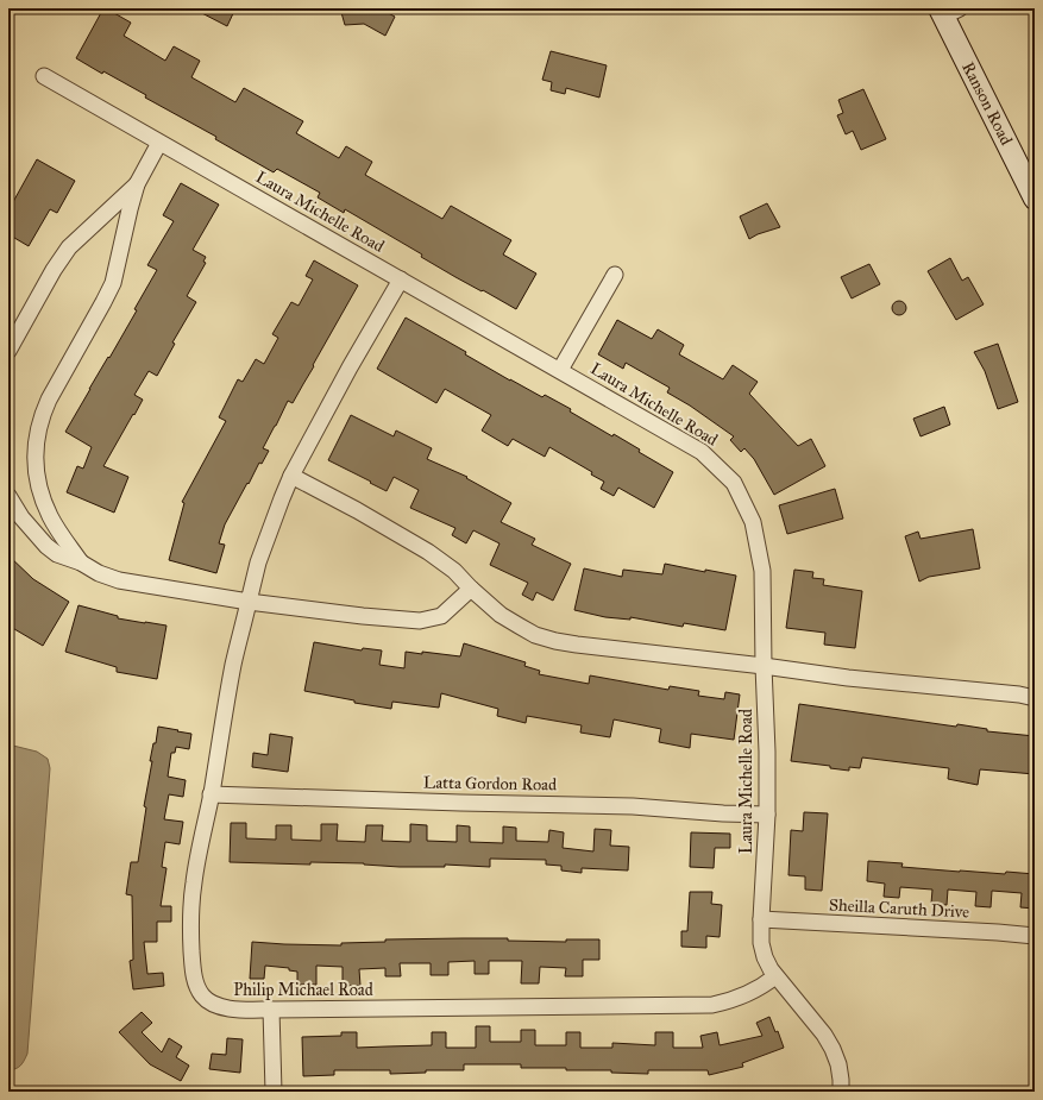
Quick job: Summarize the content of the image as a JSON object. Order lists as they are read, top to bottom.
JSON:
{
  "streets": {
    "street": [
      "Ranson Road",
      "Laura Michelle Road",
      "Latta Gordon Road",
      "Sheilla Caruth Drive",
      "Philip Michael Road"
    ]
  },
  "crossings": [
    ["Laura Michelle Road", "Latta Gordon Road"],
    ["Laura Michelle Road", "Sheilla Caruth Drive"],
    ["Laura Michelle Road", "Philip Michael Road"],
    ["Latta Gordon Road", "Philip Michael Road"]
  ]
}
